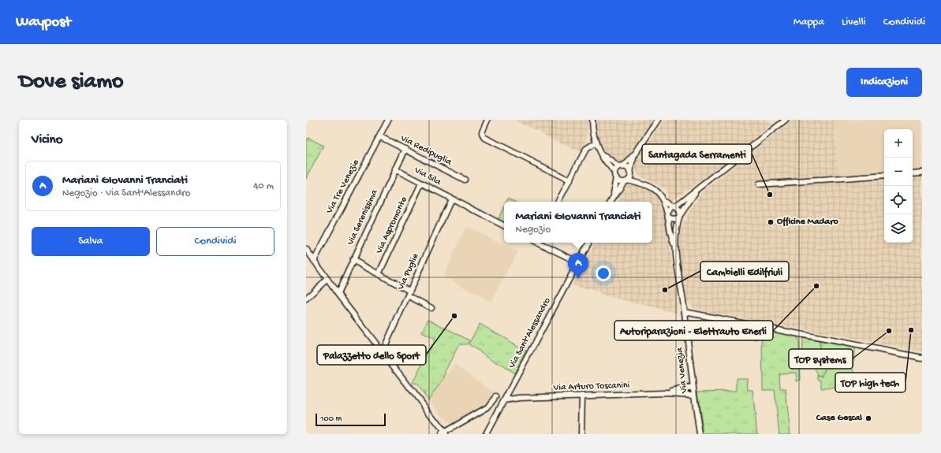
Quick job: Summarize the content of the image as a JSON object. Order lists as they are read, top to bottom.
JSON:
{
  "streets": {
    "street": [
      "Via Redipuglia",
      "Via Sila",
      "Via Tre Venezie",
      "Via Serenissima",
      "Via Aspromonte",
      "Via Puglie",
      "Via Sant'Alessandro",
      "Via Venezia",
      "Via Arturo Toscanini"
    ]
  },
  "crossings": [
    ["Via Redipuglia", "Via Tre Venezie"],
    ["Via Redipuglia", "Via Serenissima"],
    ["Via Sila", "Via Serenissima"],
    ["Via Sila", "Via Aspromonte"],
    ["Via Sila", "Via Puglie"],
    ["Via Sant'Alessandro", "Via Arturo Toscanini"]
  ],
  "places": [
    "Santagada Serramenti",
    "Officine Madaro",
    "Autoriparazioni - Elettrauto Enerli",
    "Cambielli Edilfriuli",
    "Palazzetto dello Sport",
    "TOP high tech",
    "TOP systems",
    "Case Gescal"
  ],
  "scale_bar": "100 m",
  "page": {
    "header": "Waypost",
    "nav": ["Mappa", "Livelli", "Condividi"],
    "buttons": [
      "Indicazioni",
      ["Salva", "Condividi"]
    ],
    "title": "Dove siamo",
    "heading": "Vicino",
    "map_buttons": ["+", "−"],
    "list": [
      {
        "mark": "A",
        "name": "Mariani GIovanni Tranciati",
        "note": "Negozio · Via Sant'Alessandro",
        "value": "40 m"
      }
    ],
    "popup": ["Mariani GIovanni Tranciati", "Negozio"],
    "pins": "A",
    "scale": "100 m"
  }
}
